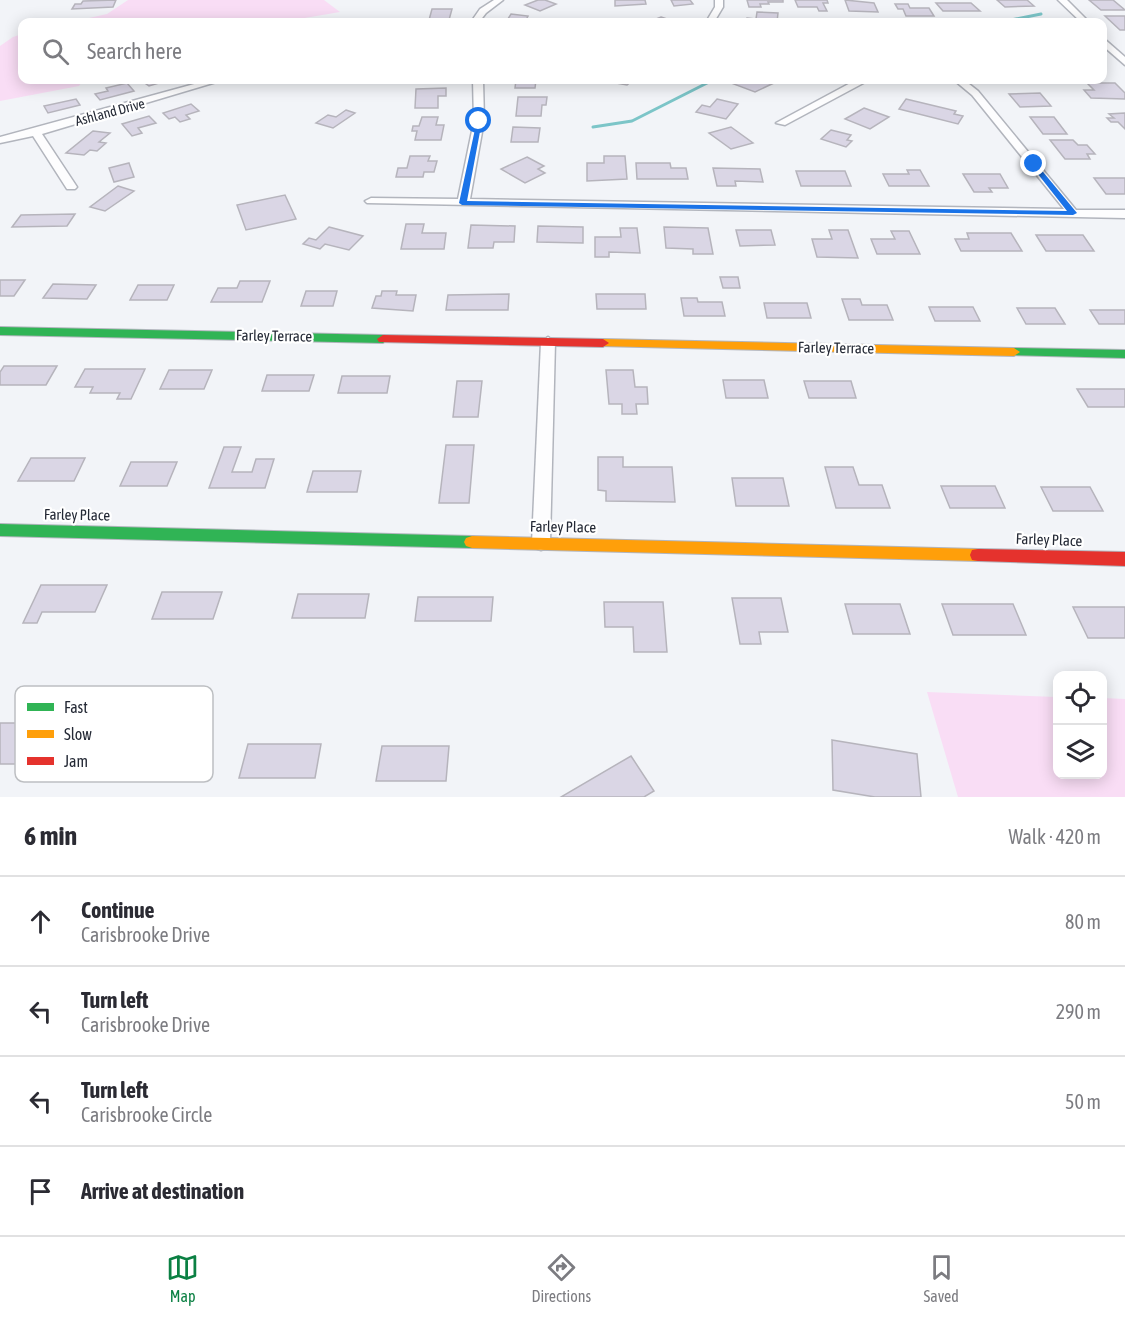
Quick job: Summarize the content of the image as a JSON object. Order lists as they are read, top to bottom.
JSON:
{
  "streets": {
    "street": ["Ashland Drive", "Farley Terrace", "Farley Place"]
  },
  "legend": ["Fast", "Slow", "Jam"],
  "page": {
    "search": "Search here",
    "heading": ["6 min", "Walk · 420 m"],
    "list": [
      ["Continue", "Carisbrooke Drive", "80 m"],
      ["Turn left", "Carisbrooke Drive", "290 m"],
      ["Turn left", "Carisbrooke Circle", "50 m"],
      "Arrive at destination"
    ],
    "nav": ["Map", "Directions", "Saved"]
  }
}
